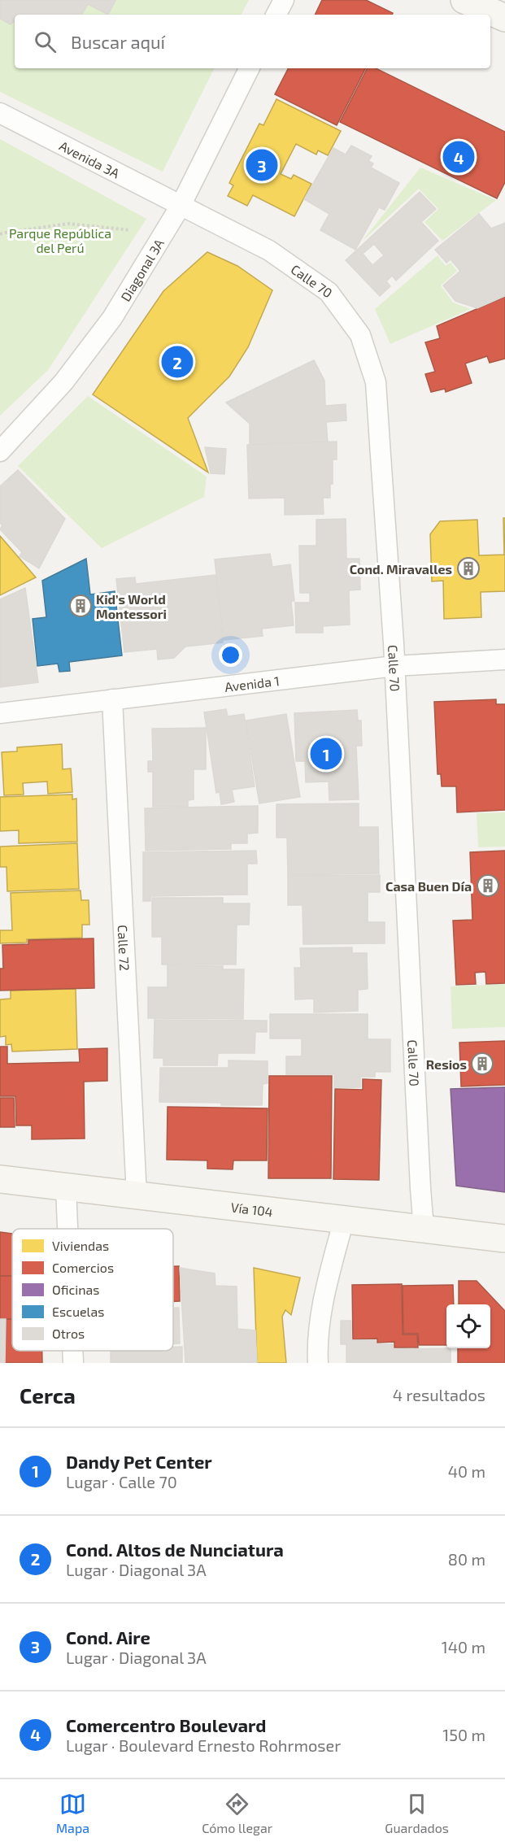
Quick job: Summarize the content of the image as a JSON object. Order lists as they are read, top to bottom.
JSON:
{
  "streets": {
    "main road": ["Vía 104"],
    "street": [
      "Avenida 3A",
      "Diagonal 3A",
      "Calle 70",
      "Avenida 1",
      "Calle 72"
    ]
  },
  "crossings": [
    ["Avenida 3A", "Diagonal 3A"],
    ["Avenida 3A", "Calle 70"],
    ["Diagonal 3A", "Calle 70"],
    ["Calle 70", "Avenida 1"],
    ["Calle 70", "Vía 104"],
    ["Avenida 1", "Calle 72"],
    ["Calle 72", "Vía 104"]
  ],
  "parks": ["Parque República del Perú"],
  "places": {
    "building": [
      "Cond. Miravalles",
      "Kid’s World Montessori",
      "Casa Buen Día",
      "Resios"
    ]
  },
  "legend": [
    "Viviendas",
    "Comercios",
    "Oficinas",
    "Escuelas",
    "Otros"
  ],
  "page": {
    "search": "Buscar aquí",
    "pins": [
      "4",
      "3",
      "2",
      "1"
    ],
    "heading": ["Cerca", "4 resultados"],
    "list": [
      {
        "mark": "1",
        "name": "Dandy Pet Center",
        "note": "Lugar · Calle 70",
        "value": "40 m"
      },
      {
        "mark": "2",
        "name": "Cond. Altos de Nunciatura",
        "note": "Lugar · Diagonal 3A",
        "value": "80 m"
      },
      {
        "mark": "3",
        "name": "Cond. Aire",
        "note": "Lugar · Diagonal 3A",
        "value": "140 m"
      },
      {
        "mark": "4",
        "name": "Comercentro Boulevard",
        "note": "Lugar · Boulevard Ernesto Rohrmoser",
        "value": "150 m"
      }
    ],
    "nav": ["Mapa", "Cómo llegar", "Guardados"]
  }
}
